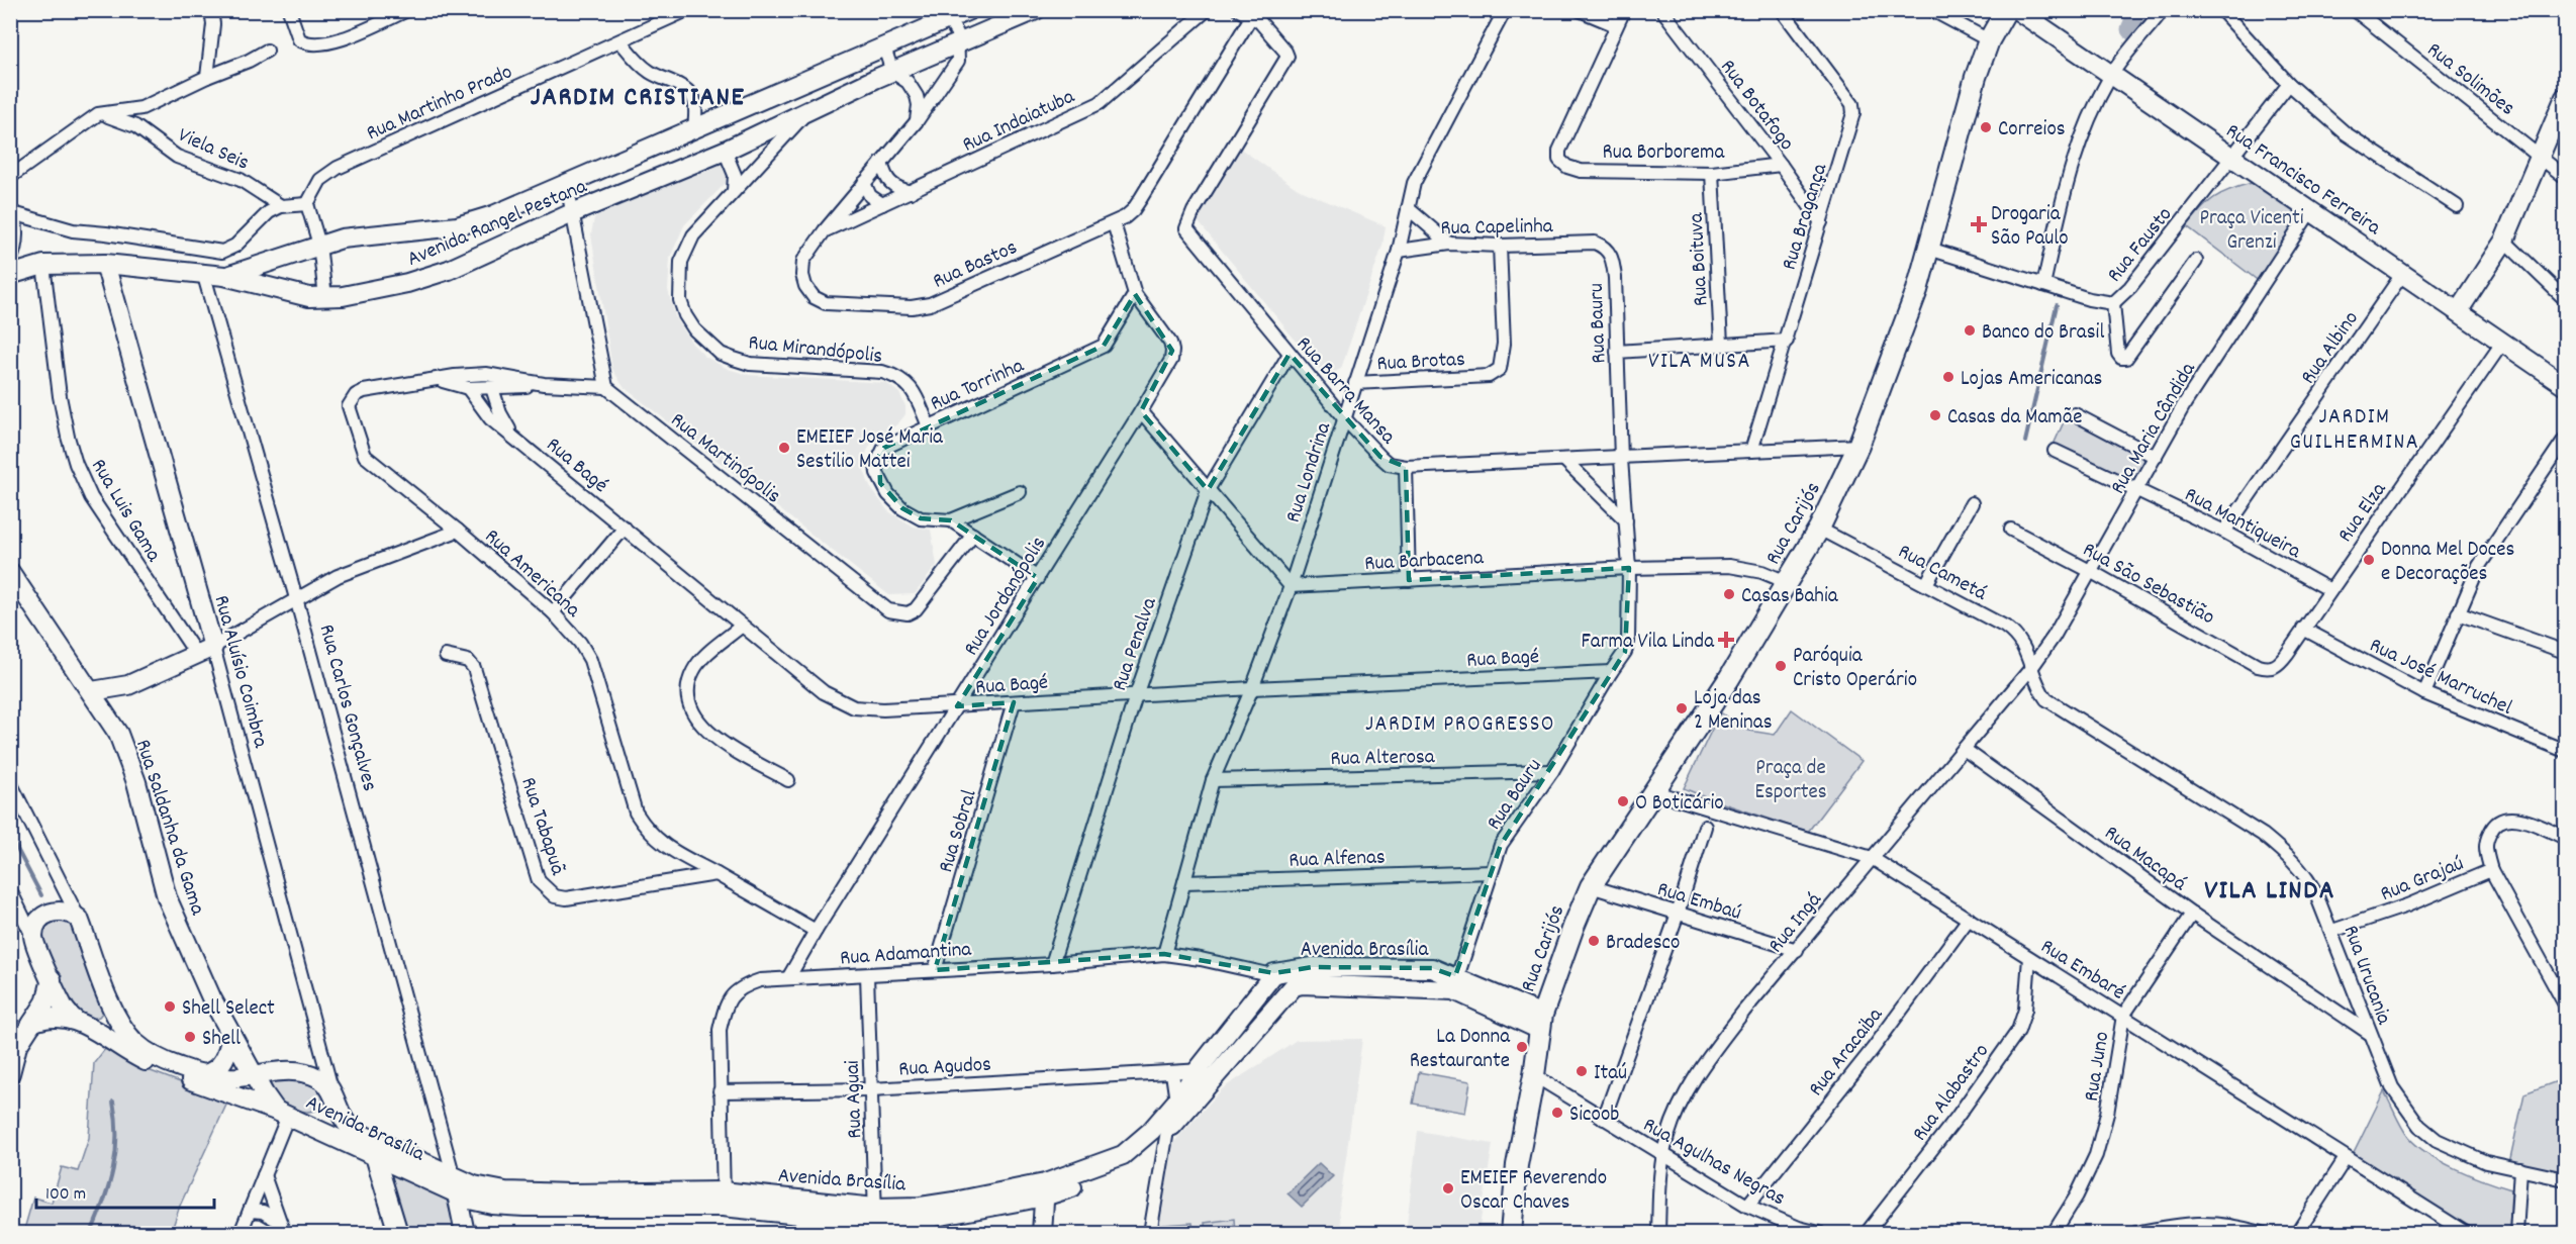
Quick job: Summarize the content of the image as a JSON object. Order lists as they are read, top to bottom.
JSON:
{
  "streets": {
    "main road": [
      "Rua Francisco Ferreira",
      "Avenida Rangel Pestana",
      "Rua Carijós",
      "Rua Aluísio Coimbra",
      "Rua Saldanha da Gama",
      "Avenida Brasília"
    ],
    "street": [
      "Rua Solimões",
      "Rua Martinho Prado",
      "Rua Botafogo",
      "Rua Indaiatuba",
      "Viela Seis",
      "Rua Borborema",
      "Rua Bragança",
      "Rua Capelinha",
      "Rua Fausto",
      "Rua Boituva",
      "Rua Bastos",
      "Rua Bauru",
      "Rua Albino",
      "Rua Mirandópolis",
      "Rua Brotas",
      "Rua Torrinha",
      "Rua Barra Mansa",
      "Rua Maria Cândida",
      "Rua Martinópolis",
      "Rua Bagé",
      "Rua Londrina",
      "Rua Luis Gama",
      "Rua Elza",
      "Rua Mantiqueira",
      "Rua Barbacena",
      "Rua Cametá",
      "Rua Americana",
      "Rua São Sebastião",
      "Rua Jordanópolis",
      "Rua Penalva",
      "Rua José Marruchel",
      "Rua Carlos Gonçalves",
      "Rua Alterosa",
      "Rua Tabapuã",
      "Rua Sobral",
      "Rua Alfenas",
      "Rua Macapá",
      "Rua Grajaú",
      "Rua Embaú",
      "Rua Ingá",
      "Rua Adamantina",
      "Rua Embaré",
      "Rua Urucania",
      "Rua Aracaiba",
      "Rua Agudos",
      "Rua Juno",
      "Rua Alabastro",
      "Rua Aguai",
      "Rua Agulhas Negras"
    ]
  },
  "crossings": [
    ["Rua Botafogo", "Rua Borborema"],
    ["Rua Botafogo", "Rua Bragança"],
    ["Rua Indaiatuba", "Rua Bastos"],
    ["Rua Borborema", "Rua Boituva"],
    ["Rua Francisco Ferreira", "Rua Fausto"],
    ["Rua Francisco Ferreira", "Rua Albino"],
    ["Rua Francisco Ferreira", "Rua Maria Cândida"],
    ["Rua Francisco Ferreira", "Rua Elza"],
    ["Rua Bragança", "Rua Barra Mansa"],
    ["Avenida Rangel Pestana", "Rua Bastos"],
    ["Avenida Rangel Pestana", "Rua Mirandópolis"],
    ["Rua Capelinha", "Rua Bauru"],
    ["Rua Capelinha", "Rua Brotas"],
    ["Rua Capelinha", "Rua Londrina"],
    ["Rua Fausto", "Rua Carijós"],
    ["Rua Bastos", "Rua Barra Mansa"],
    ["Rua Bastos", "Rua Jordanópolis"],
    ["Rua Bauru", "Rua Barra Mansa"],
    ["Rua Bauru", "Rua Bagé"],
    ["Rua Bauru", "Rua Barbacena"],
    ["Rua Bauru", "Rua Alterosa"],
    ["Rua Bauru", "Rua Alfenas"],
    ["Rua Bauru", "Avenida Brasília"],
    ["Rua Albino", "Rua Mantiqueira"],
    ["Rua Mirandópolis", "Rua Torrinha"],
    ["Rua Brotas", "Rua Londrina"],
    ["Rua Torrinha", "Rua Martinópolis"],
    ["Rua Torrinha", "Rua Jordanópolis"],
    ["Rua Barra Mansa", "Rua Londrina"],
    ["Rua Barra Mansa", "Rua Carijós"],
    ["Rua Barra Mansa", "Rua Penalva"],
    ["Rua Maria Cândida", "Rua Mantiqueira"],
    ["Rua Maria Cândida", "Rua Cametá"],
    ["Rua Maria Cândida", "Rua São Sebastião"],
    ["Rua Maria Cândida", "Rua Ingá"],
    ["Rua Maria Cândida", "Rua Urucania"],
    ["Rua Bagé", "Rua Londrina"],
    ["Rua Bagé", "Rua Jordanópolis"],
    ["Rua Bagé", "Rua Penalva"],
    ["Rua Bagé", "Rua Sobral"],
    ["Rua Londrina", "Rua Barbacena"],
    ["Rua Londrina", "Rua Alterosa"],
    ["Rua Londrina", "Rua Alfenas"],
    ["Rua Londrina", "Rua Adamantina"],
    ["Rua Elza", "Rua Mantiqueira"],
    ["Rua Elza", "Rua São Sebastião"],
    ["Rua Elza", "Rua José Marruchel"],
    ["Rua Carijós", "Rua Barbacena"],
    ["Rua Carijós", "Rua Cametá"],
    ["Rua Carijós", "Rua Embaú"],
    ["Rua Carijós", "Avenida Brasília"],
    ["Rua Carijós", "Rua Embaré"],
    ["Rua Carijós", "Rua Agulhas Negras"],
    ["Rua Cametá", "Rua Ingá"],
    ["Rua Cametá", "Rua Urucania"],
    ["Rua Americana", "Rua Tabapuã"],
    ["Rua Jordanópolis", "Rua Adamantina"],
    ["Rua Penalva", "Rua Adamantina"],
    ["Rua Aluísio Coimbra", "Avenida Brasília"],
    ["Rua Carlos Gonçalves", "Avenida Brasília"],
    ["Rua Saldanha da Gama", "Avenida Brasília"],
    ["Rua Sobral", "Rua Adamantina"],
    ["Rua Macapá", "Rua Ingá"],
    ["Rua Macapá", "Rua Urucania"],
    ["Rua Macapá", "Rua Juno"],
    ["Rua Grajaú", "Rua Urucania"],
    ["Rua Embaú", "Rua Ingá"],
    ["Rua Ingá", "Rua Embaré"],
    ["Rua Ingá", "Rua Urucania"],
    ["Rua Ingá", "Rua Agulhas Negras"],
    ["Avenida Brasília", "Rua Adamantina"],
    ["Avenida Brasília", "Rua Agudos"],
    ["Avenida Brasília", "Rua Aguai"],
    ["Rua Adamantina", "Rua Agudos"],
    ["Rua Adamantina", "Rua Aguai"],
    ["Rua Embaré", "Rua Aracaiba"],
    ["Rua Embaré", "Rua Juno"],
    ["Rua Embaré", "Rua Alabastro"],
    ["Rua Aracaiba", "Rua Agulhas Negras"],
    ["Rua Agudos", "Rua Aguai"]
  ],
  "districts": [
    "JARDIM CRISTIANE",
    "VILA MUSA",
    "JARDIM GUILHERMINA",
    "JARDIM PROGRESSO",
    "VILA LINDA"
  ],
  "parks": ["Praça Vicenti Grenzi", "Praça de Esportes"],
  "places": {
    "other": [
      "Correios",
      "Banco do Brasil",
      "Lojas Americanas",
      "Casas da Mamãe",
      "EMEIEF José Maria Sestilio Mattei",
      "Donna Mel Doces e Decorações",
      "Casas Bahia",
      "Paróquia Cristo Operário",
      "Loja das 2 Meninas",
      "O Boticário",
      "Bradesco",
      "Shell Select",
      "Shell",
      "La Donna Restaurante",
      "Itaú",
      "Sicoob",
      "EMEIEF Reverendo Oscar Chaves"
    ],
    "health": ["Drogaria São Paulo", "Farma Vila Linda"]
  },
  "scale_bar": "100 m"
}
